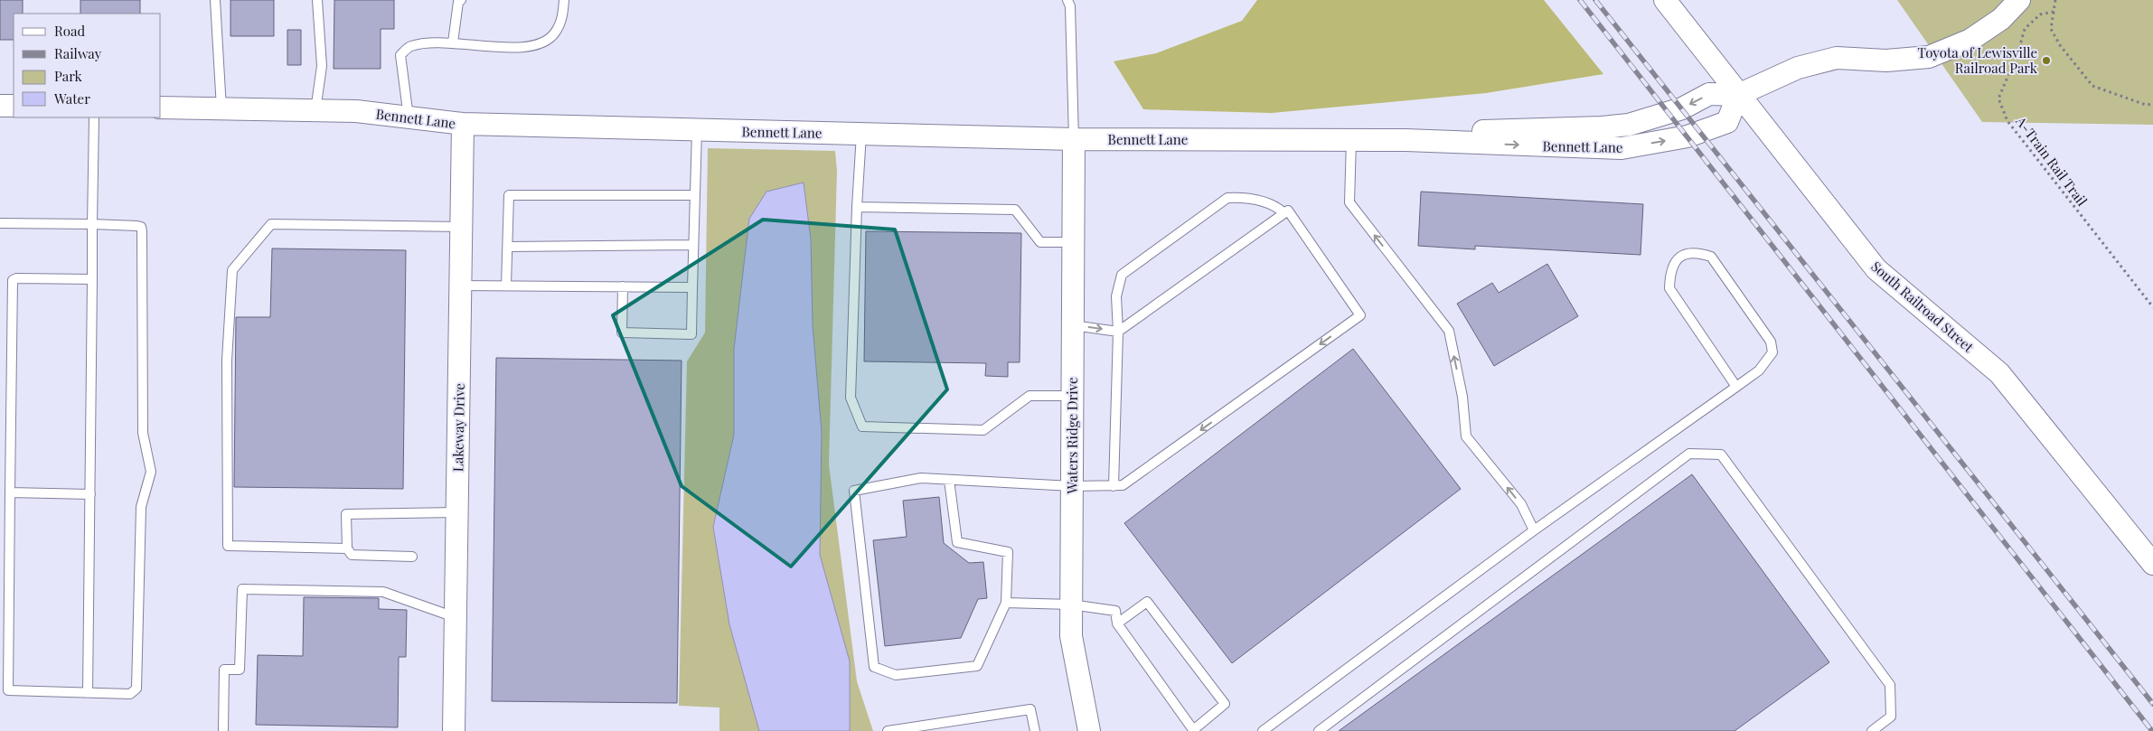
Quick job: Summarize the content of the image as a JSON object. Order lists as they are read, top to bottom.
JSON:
{
  "streets": {
    "street": [
      "Bennett Lane",
      "South Railroad Street",
      "Lakeway Drive",
      "Waters Ridge Drive"
    ],
    "path": ["A-Train Rail Trail"]
  },
  "crossings": [
    ["Bennett Lane", "South Railroad Street"],
    ["Bennett Lane", "Lakeway Drive"],
    ["Bennett Lane", "Waters Ridge Drive"]
  ],
  "places": ["Toyota of Lewisville Railroad Park"],
  "legend": [
    "Road",
    "Railway",
    "Park",
    "Water"
  ]
}
